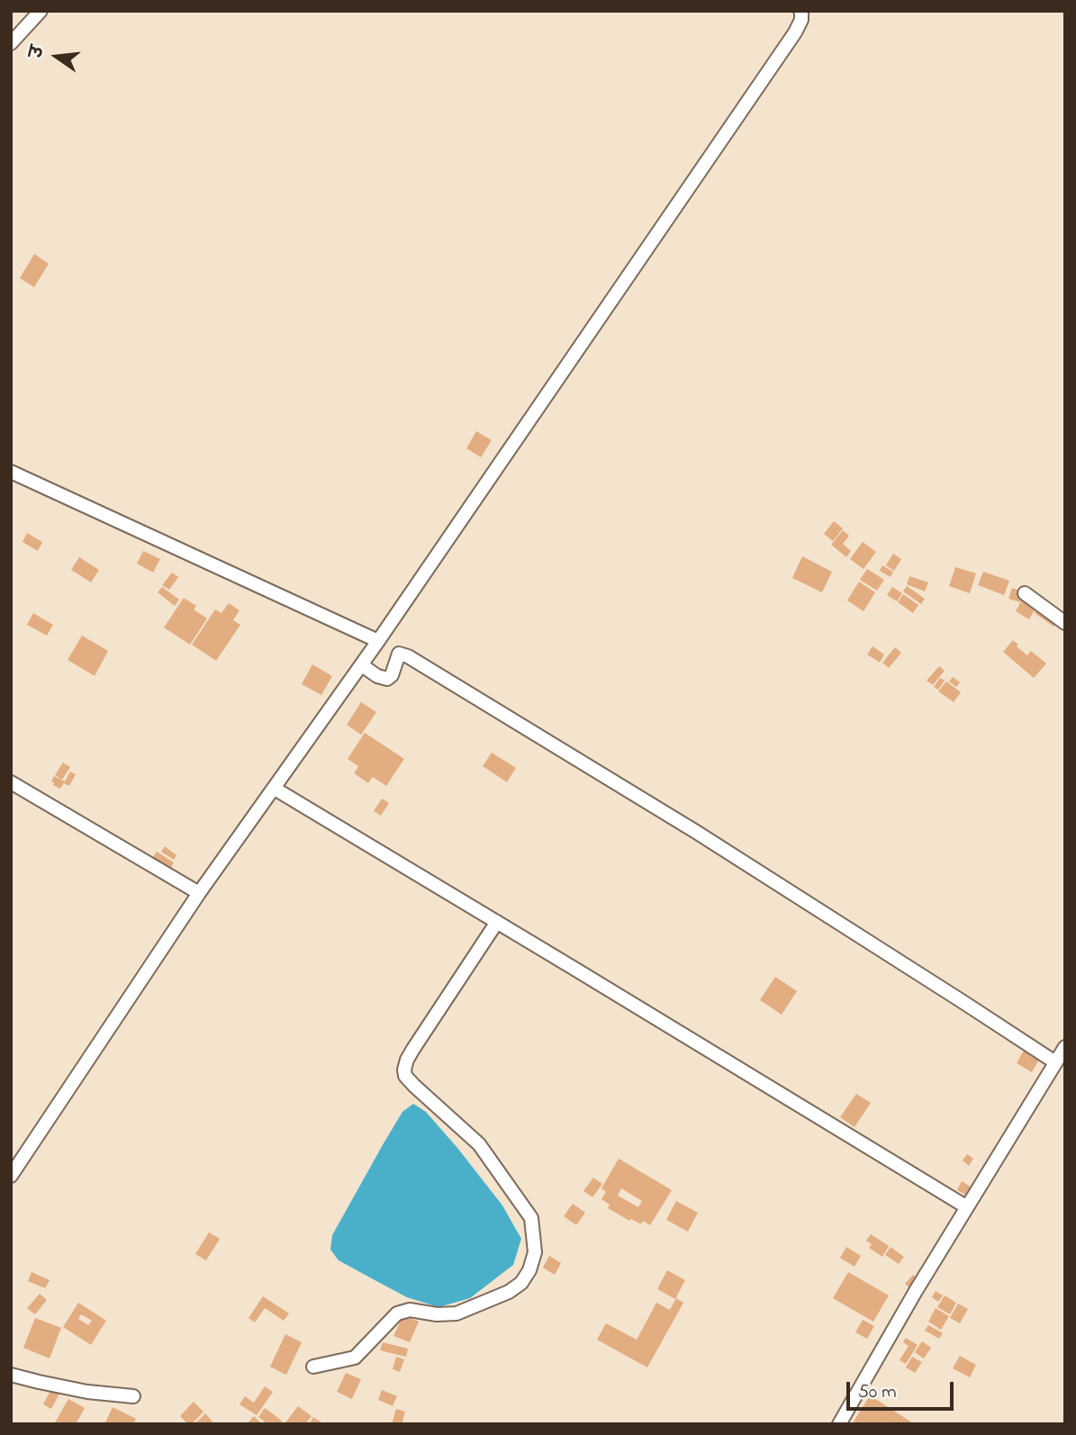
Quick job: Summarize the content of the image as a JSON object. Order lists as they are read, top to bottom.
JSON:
{
  "scale_bar": "50 m",
  "north": "left"
}
